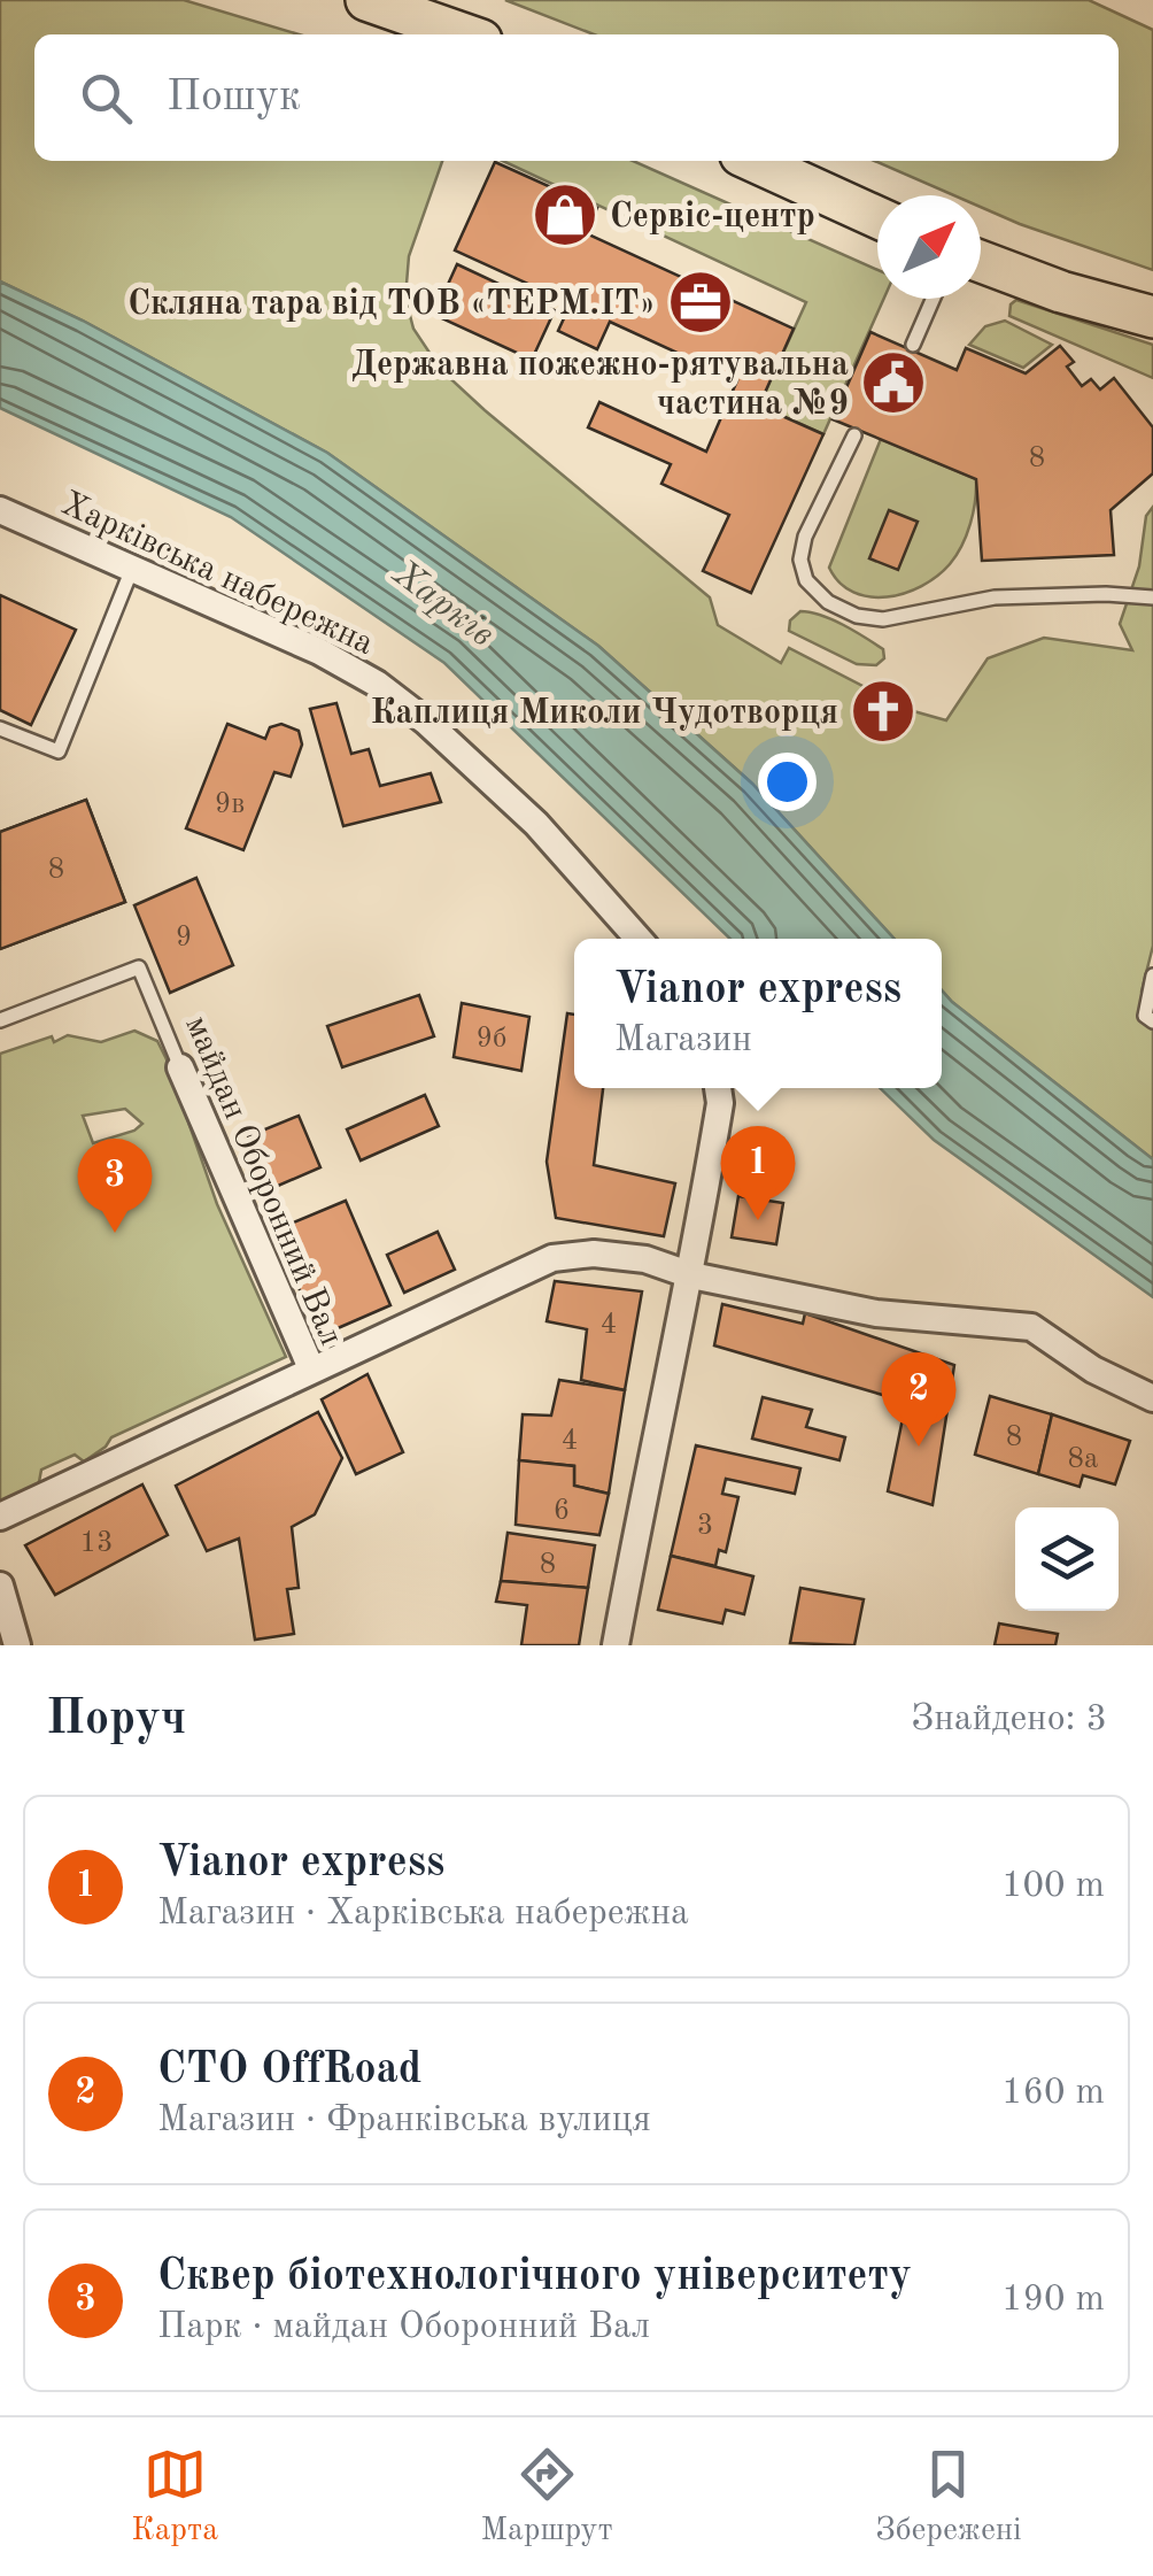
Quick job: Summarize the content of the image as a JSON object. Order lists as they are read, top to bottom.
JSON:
{
  "streets": {
    "street": ["Харківська набережна", "майдан Оборонний Вал"]
  },
  "water": ["Харків"],
  "places": {
    "shop": ["Сервіс-центр"],
    "office": ["Скляна тара від ТОВ «ТЕРМ.ІТ»"],
    "public building": ["Державна пожежно-рятувальна частина №9"],
    "church": ["Каплиця Миколи Чудотворця"]
  },
  "house_numbers": [
    "8",
    "9в",
    "8",
    "9",
    "9б",
    "4",
    "8",
    "4",
    "8а",
    "6",
    "3",
    "13",
    "8"
  ],
  "north": "top right",
  "page": {
    "search": "Пошук",
    "popup": ["Vianor express", "Магазин"],
    "pins": ["1", "3", "2"],
    "heading": ["Поруч", "Знайдено: 3"],
    "list": [
      {
        "mark": "1",
        "name": "Vianor express",
        "note": "Магазин · Харківська набережна",
        "value": "100 m"
      },
      {
        "mark": "2",
        "name": "СТО OffRoad",
        "note": "Магазин · Франківська вулиця",
        "value": "160 m"
      },
      {
        "mark": "3",
        "name": "Сквер біотехнологічного університету",
        "note": "Парк · майдан Оборонний Вал",
        "value": "190 m"
      }
    ],
    "nav": ["Карта", "Маршрут", "Збережені"]
  }
}
